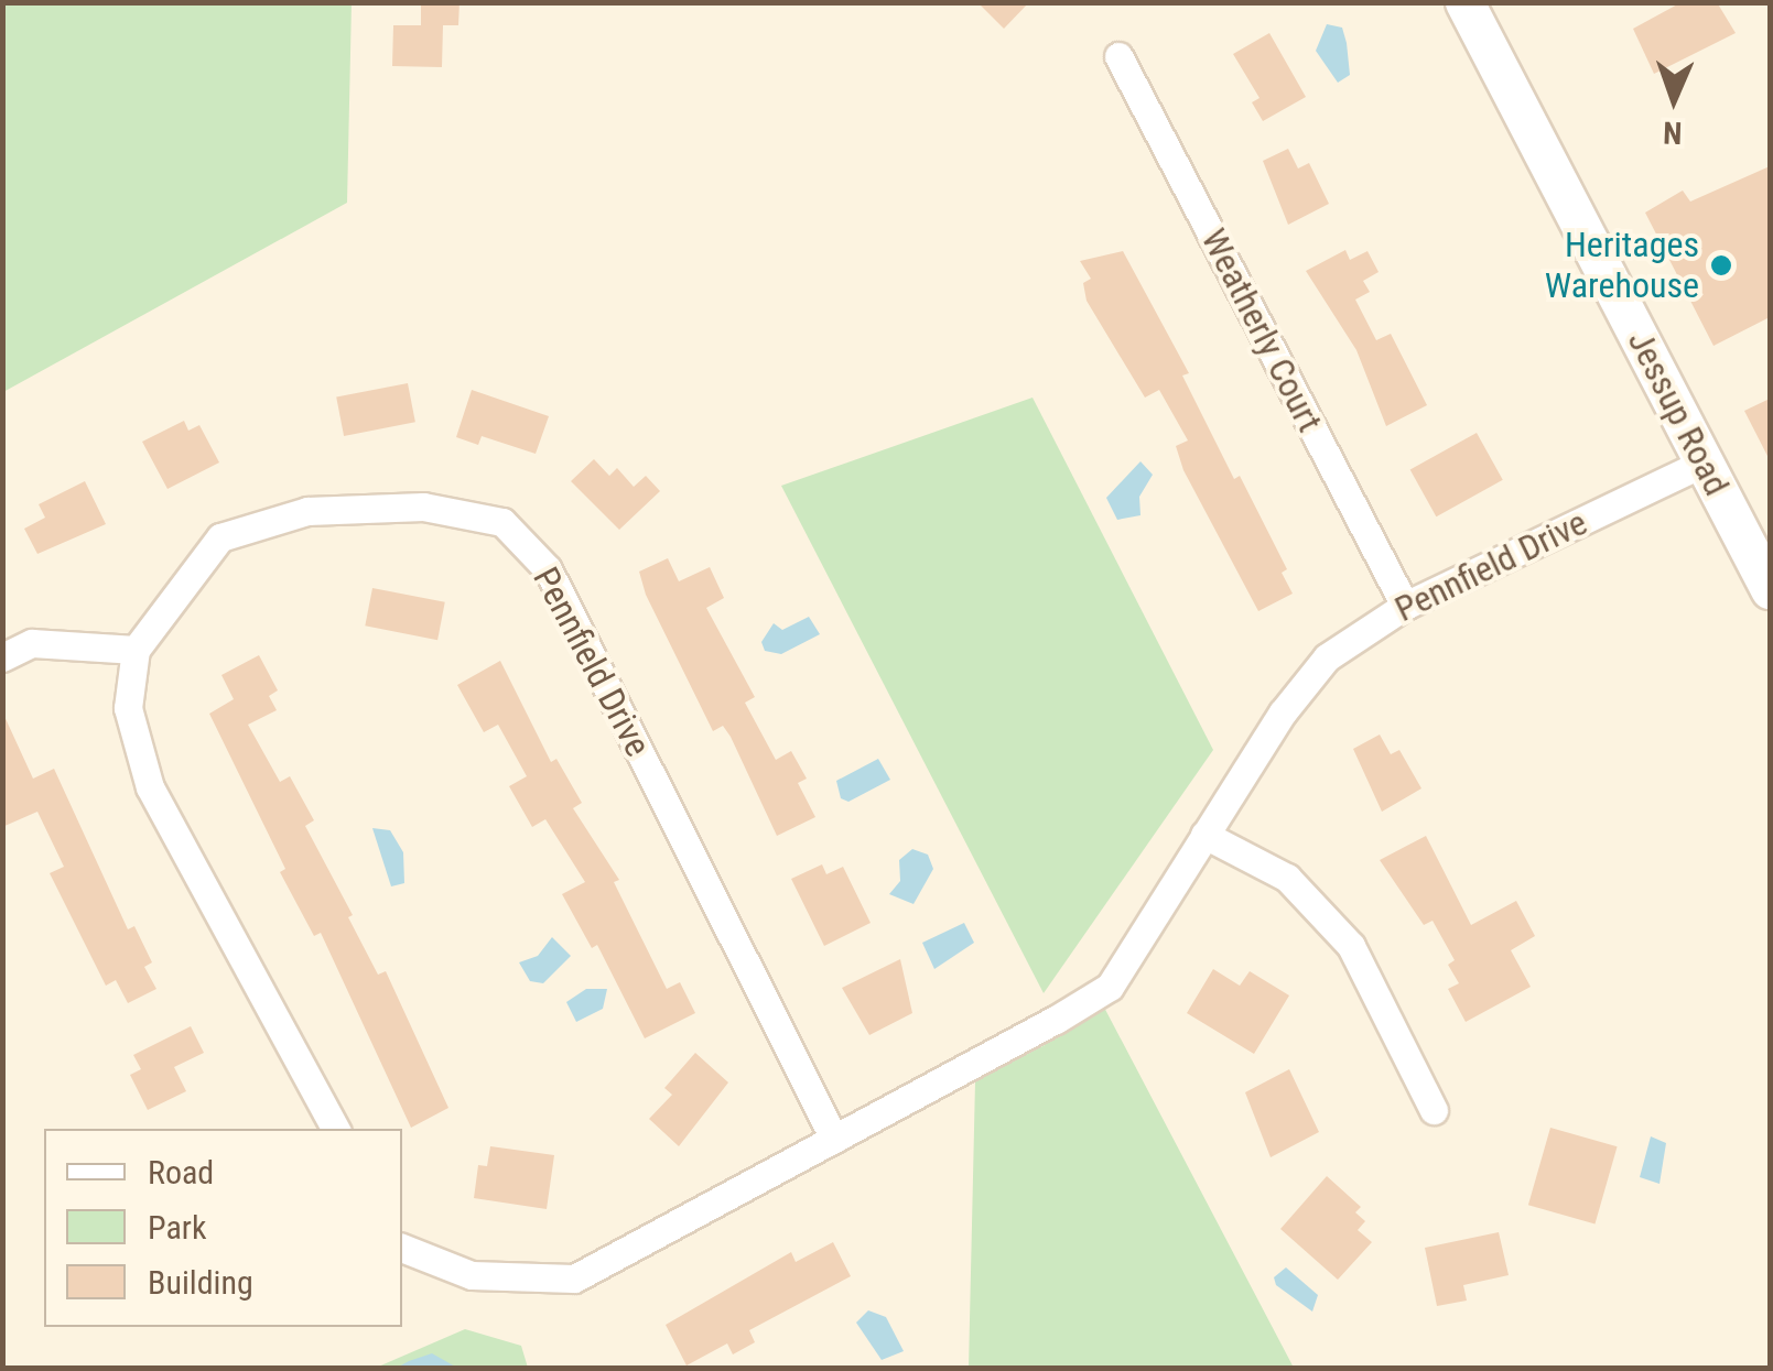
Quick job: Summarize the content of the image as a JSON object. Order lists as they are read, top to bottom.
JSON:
{
  "streets": {
    "street": ["Weatherly Court", "Jessup Road", "Pennfield Drive"]
  },
  "crossings": [
    ["Weatherly Court", "Pennfield Drive"],
    ["Jessup Road", "Pennfield Drive"]
  ],
  "places": ["Heritages Warehouse"],
  "legend": ["Road", "Park", "Building"],
  "north": "bottom"
}
